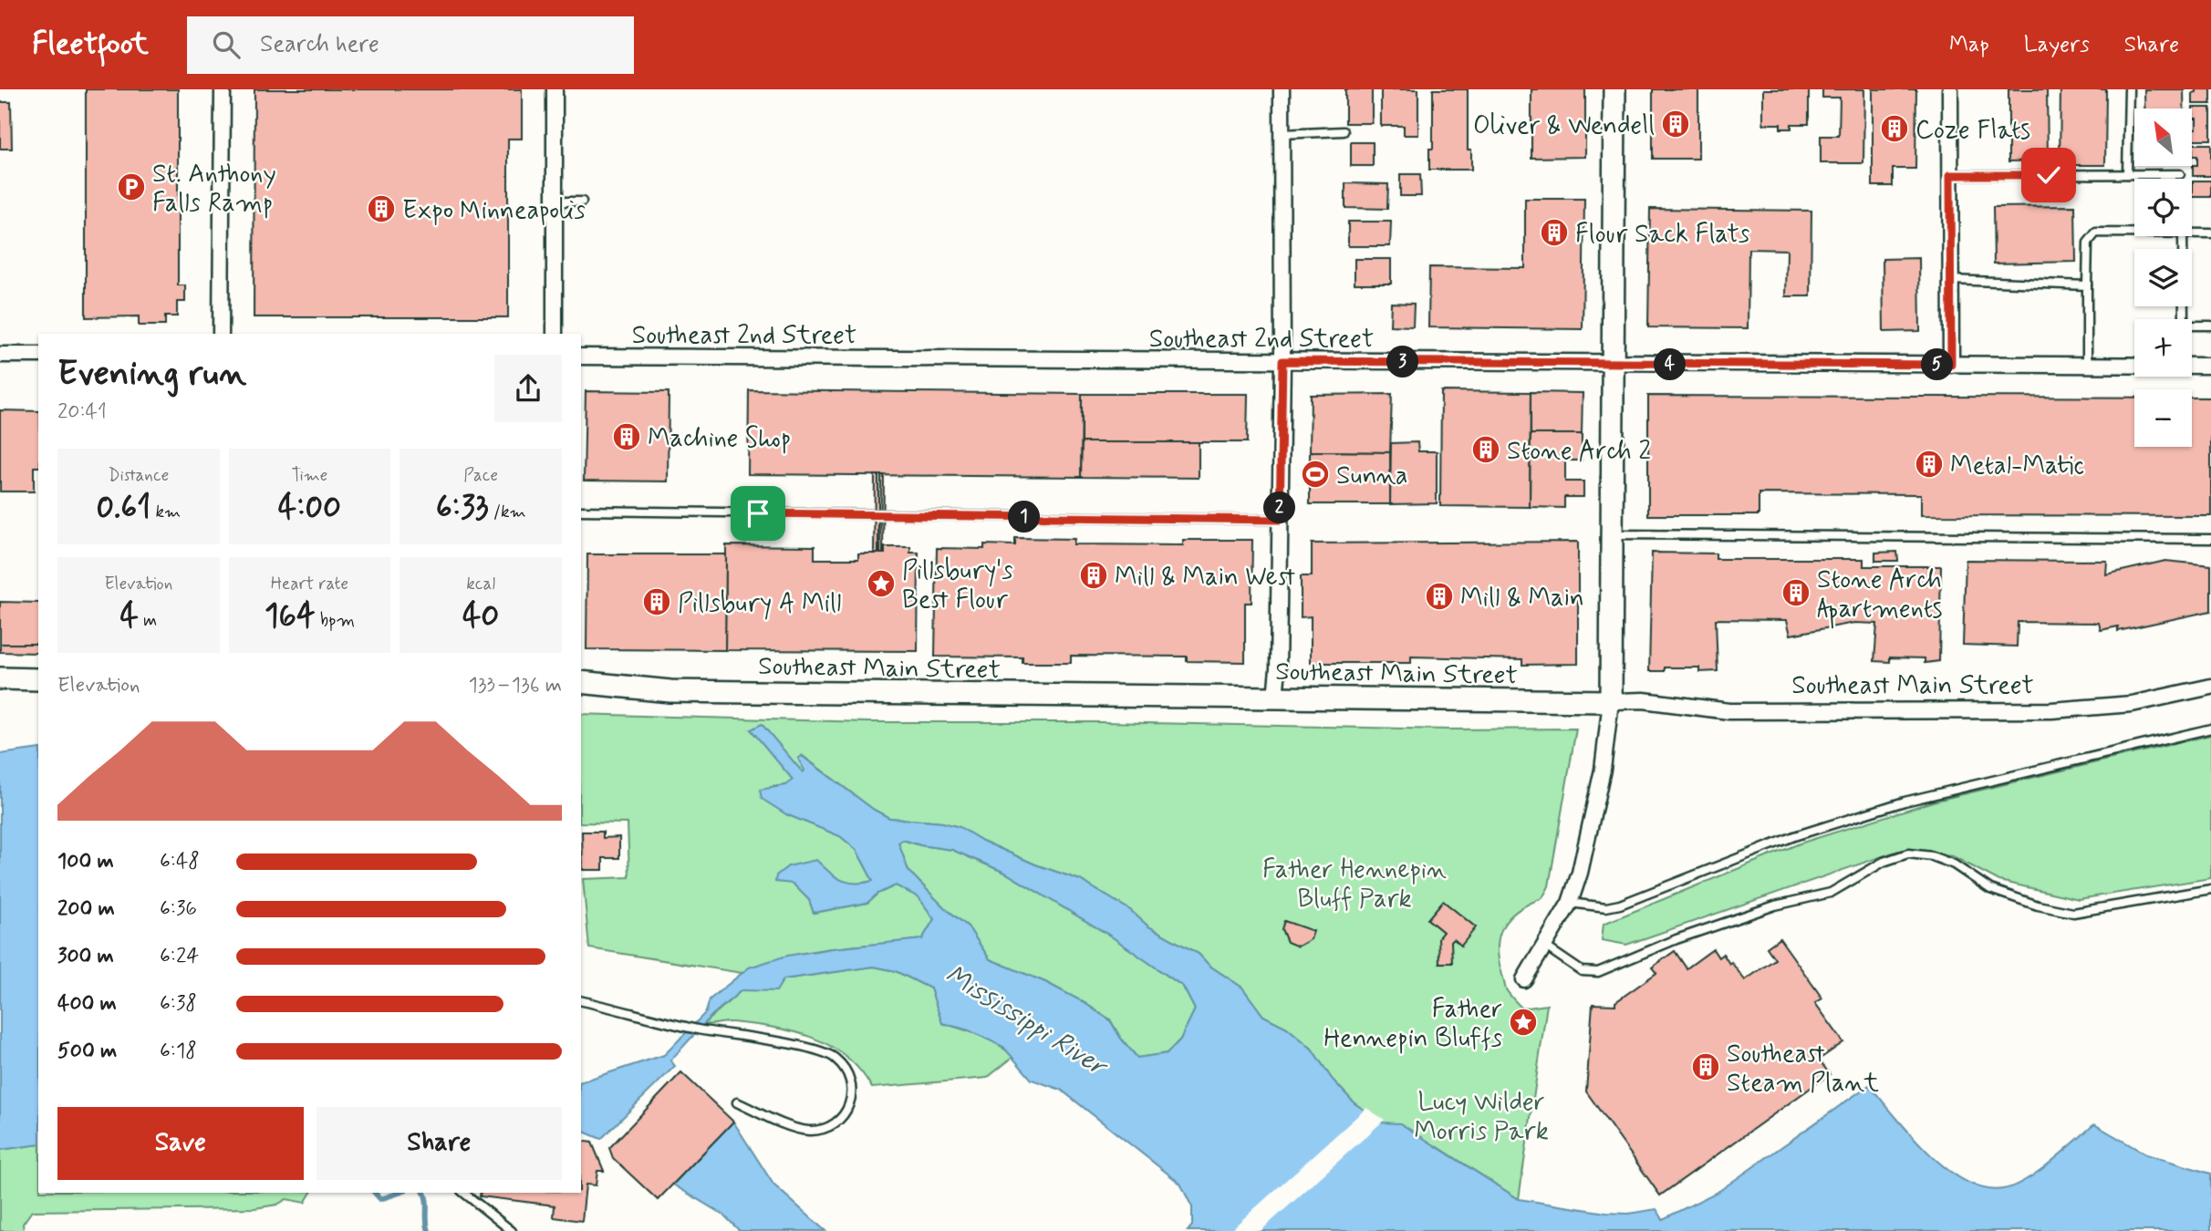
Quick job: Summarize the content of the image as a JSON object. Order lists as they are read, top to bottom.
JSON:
{
  "streets": {
    "street": ["Southeast 2nd Street", "Southeast Main Street"]
  },
  "water": ["Mississippi River"],
  "parks": ["Father Hennepin Bluff Park", "Lucy Wilder Morris Park"],
  "places": {
    "building": [
      "Oliver & Wendell",
      "Coze Flats",
      "Expo Minneapolis",
      "Flour Sack Flats",
      "Machine Shop",
      "Stone Arch 2",
      "Metal-Matic",
      "Mill & Main West",
      "Stone Arch Apartments",
      "Mill & Main",
      "Pillsbury A Mill",
      "Southeast Steam Plant"
    ],
    "parking": ["St. Anthony Falls Ramp"],
    "sports": ["Sunna"],
    "place": ["Pillsbury's Best Flour", "Father Hennepin Bluffs"]
  },
  "north": "top left",
  "page": {
    "header": "Fleetfoot",
    "search": "Search here",
    "nav": ["Map", "Layers", "Share"],
    "map_buttons": ["+", "−"],
    "heading": ["Evening run", "20:41"],
    "pins": [
      "3",
      "4",
      "5",
      "2",
      "1"
    ],
    "stats": [
      ["Distance", "0.61 km"],
      ["Time", "4:00"],
      ["Pace", "6:33 /km"],
      ["Elevation", "4 m"],
      ["Heart rate", "164 bpm"],
      ["kcal", "40"]
    ],
    "chart": ["Elevation", "133–136 m"],
    "list": [
      {
        "name": "100 m",
        "note": "6:48"
      },
      {
        "name": "200 m",
        "note": "6:36"
      },
      {
        "name": "300 m",
        "note": "6:24"
      },
      {
        "name": "400 m",
        "note": "6:38"
      },
      {
        "name": "500 m",
        "note": "6:18"
      }
    ],
    "buttons": ["Save", "Share"]
  }
}
